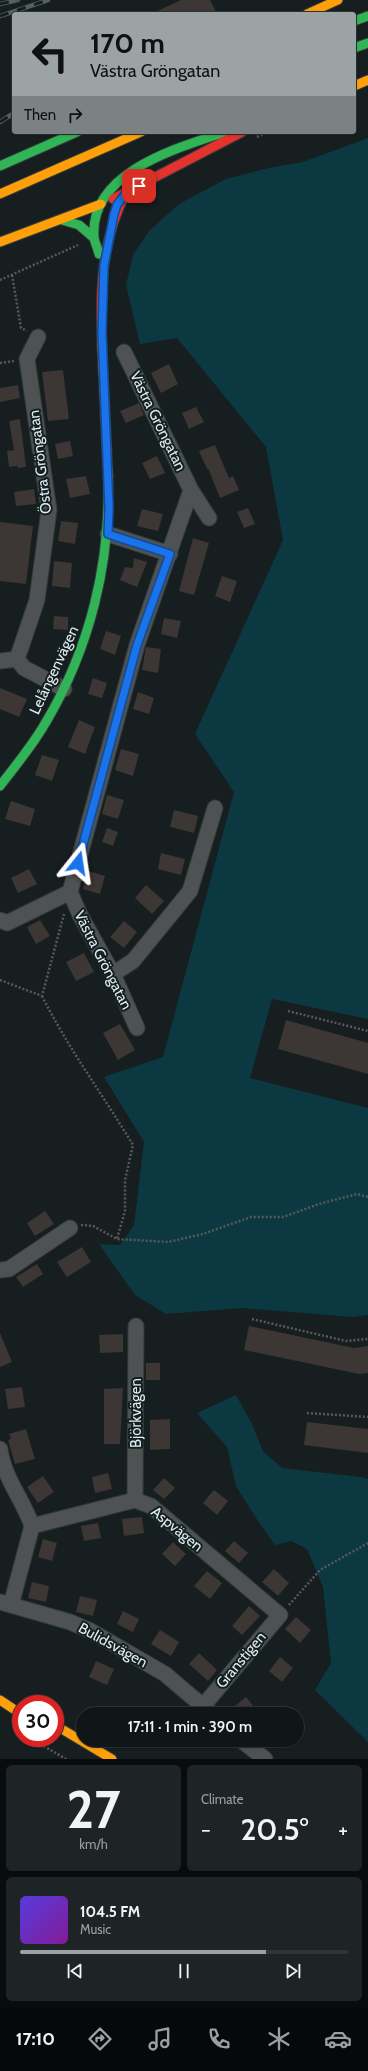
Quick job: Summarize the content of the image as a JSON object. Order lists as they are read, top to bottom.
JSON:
{
  "streets": {
    "main road": ["Lelångenvägen"],
    "street": [
      "Västra Gröngatan",
      "Östra Gröngatan",
      "Björkvägen",
      "Aspvägen",
      "Bulidsvägen",
      "Granstigen"
    ]
  },
  "crossings": [
    ["Björkvägen", "Aspvägen"],
    ["Aspvägen", "Granstigen"]
  ],
  "page": {
    "turn": ["170 m", "Västra Gröngatan"],
    "then": "Then",
    "limit": "30",
    "trip": "17:11 · 1 min · 390 m",
    "tile": [
      ["27", "km/h"],
      "Climate"
    ],
    "heat": ["−", "20.5°", "+"],
    "song": ["104.5 FM", "Music"],
    "tabs": "17:10"
  }
}
